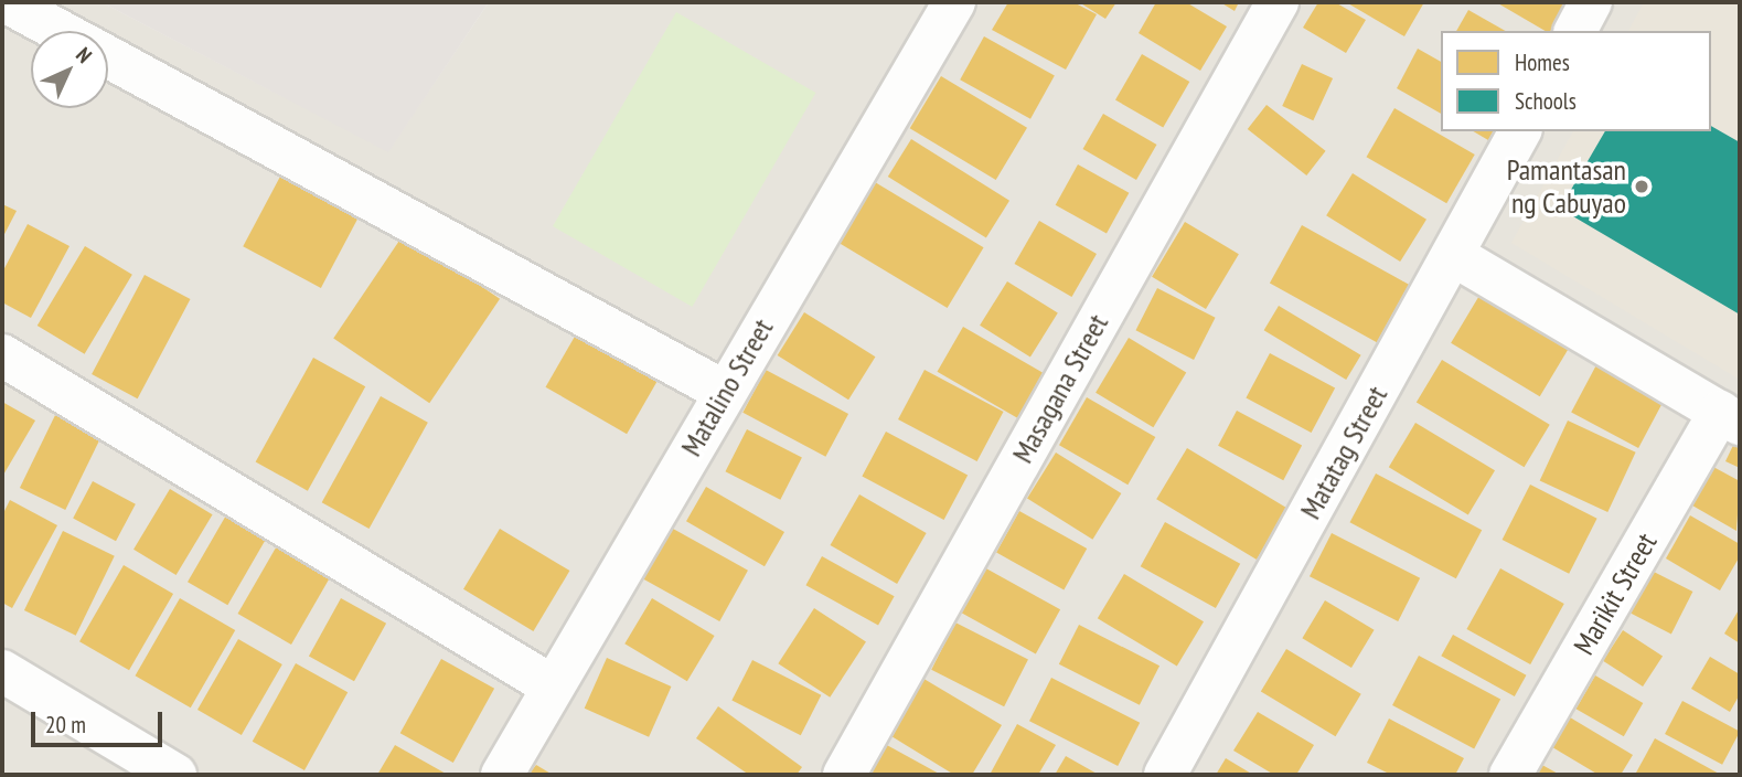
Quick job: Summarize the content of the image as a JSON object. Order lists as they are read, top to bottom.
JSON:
{
  "streets": {
    "street": [
      "Matalino Street",
      "Masagana Street",
      "Matatag Street",
      "Marikit Street"
    ]
  },
  "places": ["Pamantasan ng Cabuyao"],
  "legend": ["Homes", "Schools"],
  "scale_bar": "20 m",
  "north": "top right"
}
